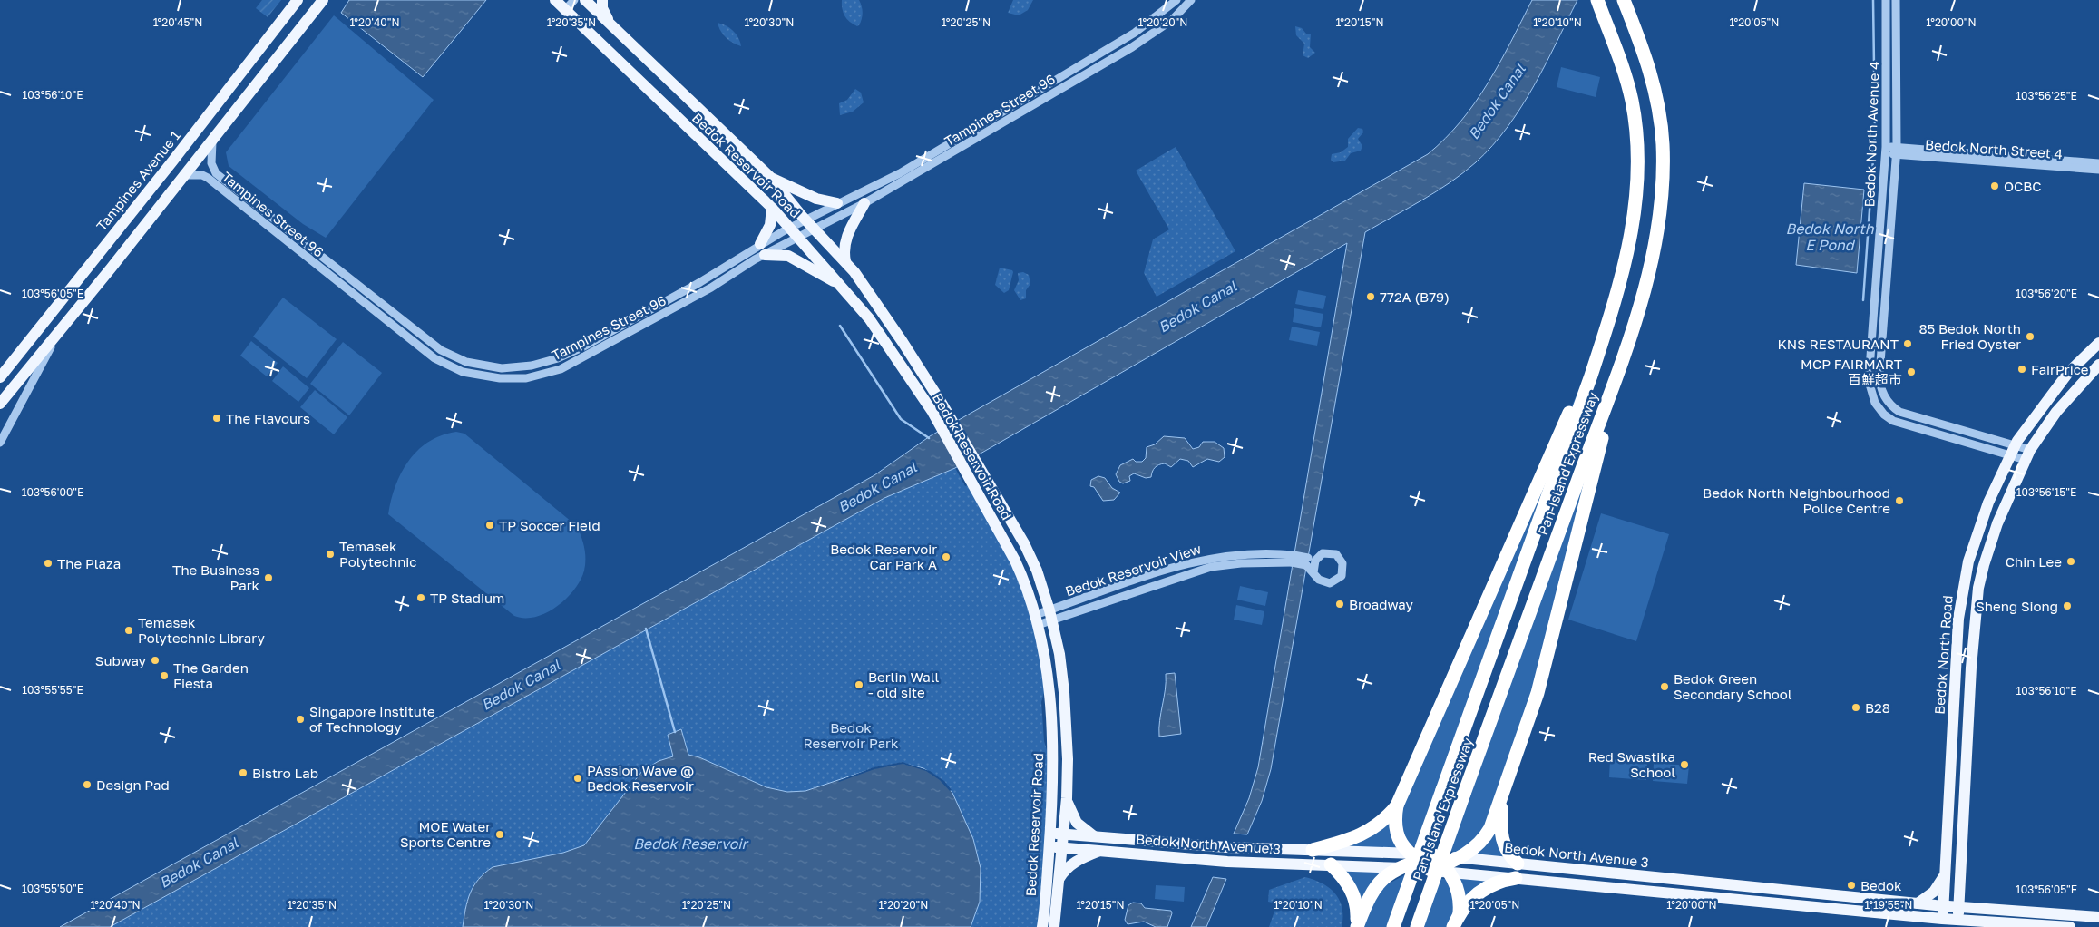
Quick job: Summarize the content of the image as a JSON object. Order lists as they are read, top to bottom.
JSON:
{
  "streets": {
    "highway": ["Pan-Island Expressway"],
    "main road": [
      "Bedok Reservoir Road",
      "Tampines Avenue 1",
      "Bedok North Road",
      "Bedok North Avenue 3"
    ],
    "street": [
      "Tampines Street 96",
      "Bedok North Avenue 4",
      "Bedok North Street 4",
      "Bedok Reservoir View"
    ]
  },
  "crossings": [
    ["Tampines Street 96", "Bedok Reservoir Road"],
    ["Bedok North Avenue 4", "Bedok North Street 4"],
    ["Bedok North Avenue 4", "Bedok North Road"],
    ["Bedok Reservoir Road", "Bedok Reservoir View"],
    ["Bedok Reservoir Road", "Bedok North Avenue 3"],
    ["Bedok North Road", "Bedok North Avenue 3"]
  ],
  "water": ["Bedok Canal", "Bedok North E Pond", "Bedok Reservoir"],
  "parks": ["Bedok Reservoir Park"],
  "places": [
    "OCBC",
    "772A (B79)",
    "85 Bedok North Fried Oyster",
    "KNS RESTAURANT",
    "FairPrice",
    "MCP FAIRMART 百鮮超市",
    "The Flavours",
    "Bedok North Neighbourhood Police Centre",
    "TP Soccer Field",
    "Temasek Polytechnic",
    "Bedok Reservoir Car Park A",
    "Chin Lee",
    "The Plaza",
    "The Business Park",
    "TP Stadium",
    "Broadway",
    "Sheng Siong",
    "Temasek Polytechnic Library",
    "Subway",
    "The Garden Fiesta",
    "Berlin Wall - old site",
    "Bedok Green Secondary School",
    "B28",
    "Singapore Institute of Technology",
    "Red Swastika School",
    "Bistro Lab",
    "PAssion Wave @ Bedok Reservoir",
    "Design Pad",
    "MOE Water Sports Centre",
    "Bedok"
  ],
  "coordinates": [
    "1°20'45\"N",
    "1°20'40\"N",
    "1°20'35\"N",
    "1°20'30\"N",
    "1°20'25\"N",
    "1°20'20\"N",
    "1°20'15\"N",
    "1°20'10\"N",
    "1°20'05\"N",
    "1°20'00\"N",
    "103°56'10\"E",
    "103°56'25\"E",
    "103°56'05\"E",
    "103°56'20\"E",
    "103°56'00\"E",
    "103°56'15\"E",
    "103°55'55\"E",
    "103°55'50\"E",
    "1°19'55\"N"
  ]
}
